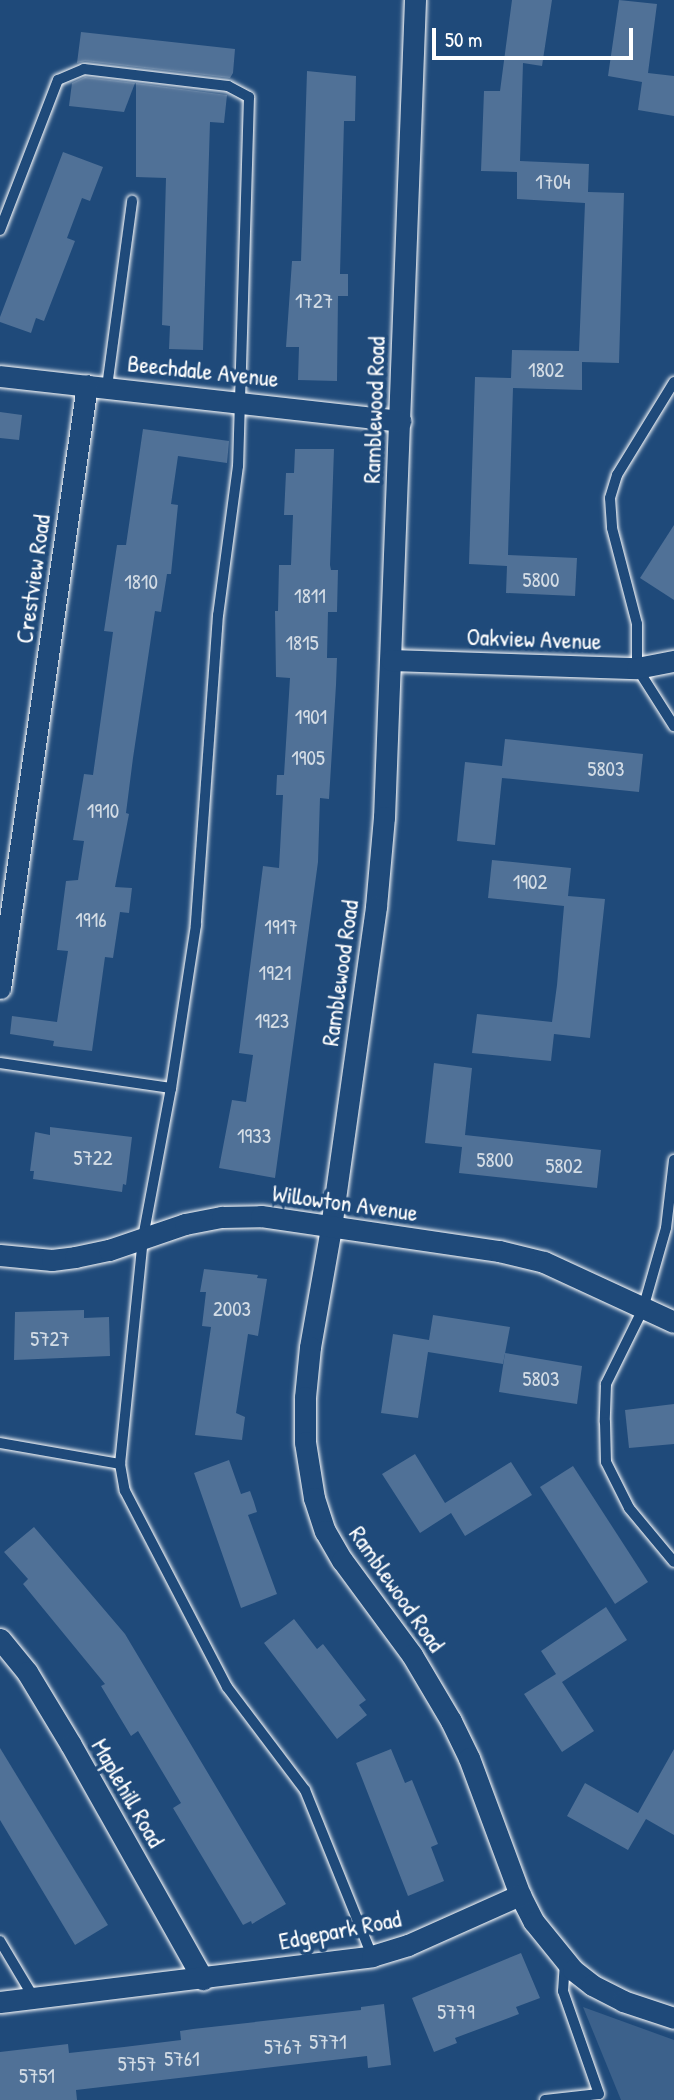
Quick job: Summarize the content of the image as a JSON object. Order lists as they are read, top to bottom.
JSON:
{
  "streets": {
    "street": [
      "Beechdale Avenue",
      "Ramblewood Road",
      "Crestview Road",
      "Oakview Avenue",
      "Willowton Avenue",
      "Maplehill Road",
      "Edgepark Road"
    ]
  },
  "crossings": [
    ["Beechdale Avenue", "Ramblewood Road"],
    ["Beechdale Avenue", "Crestview Road"],
    ["Ramblewood Road", "Oakview Avenue"],
    ["Ramblewood Road", "Willowton Avenue"],
    ["Ramblewood Road", "Edgepark Road"],
    ["Maplehill Road", "Edgepark Road"]
  ],
  "house_numbers": [
    "1704",
    "1727",
    "1802",
    "5800",
    "1810",
    "1811",
    "1815",
    "1901",
    "1905",
    "5803",
    "1910",
    "1902",
    "1916",
    "1917",
    "1921",
    "1923",
    "1933",
    "5722",
    "5800",
    "5802",
    "2003",
    "5727",
    "5803",
    "5779",
    "5771",
    "5767",
    "5761",
    "5757",
    "5751"
  ],
  "scale_bar": "50 m"
}
